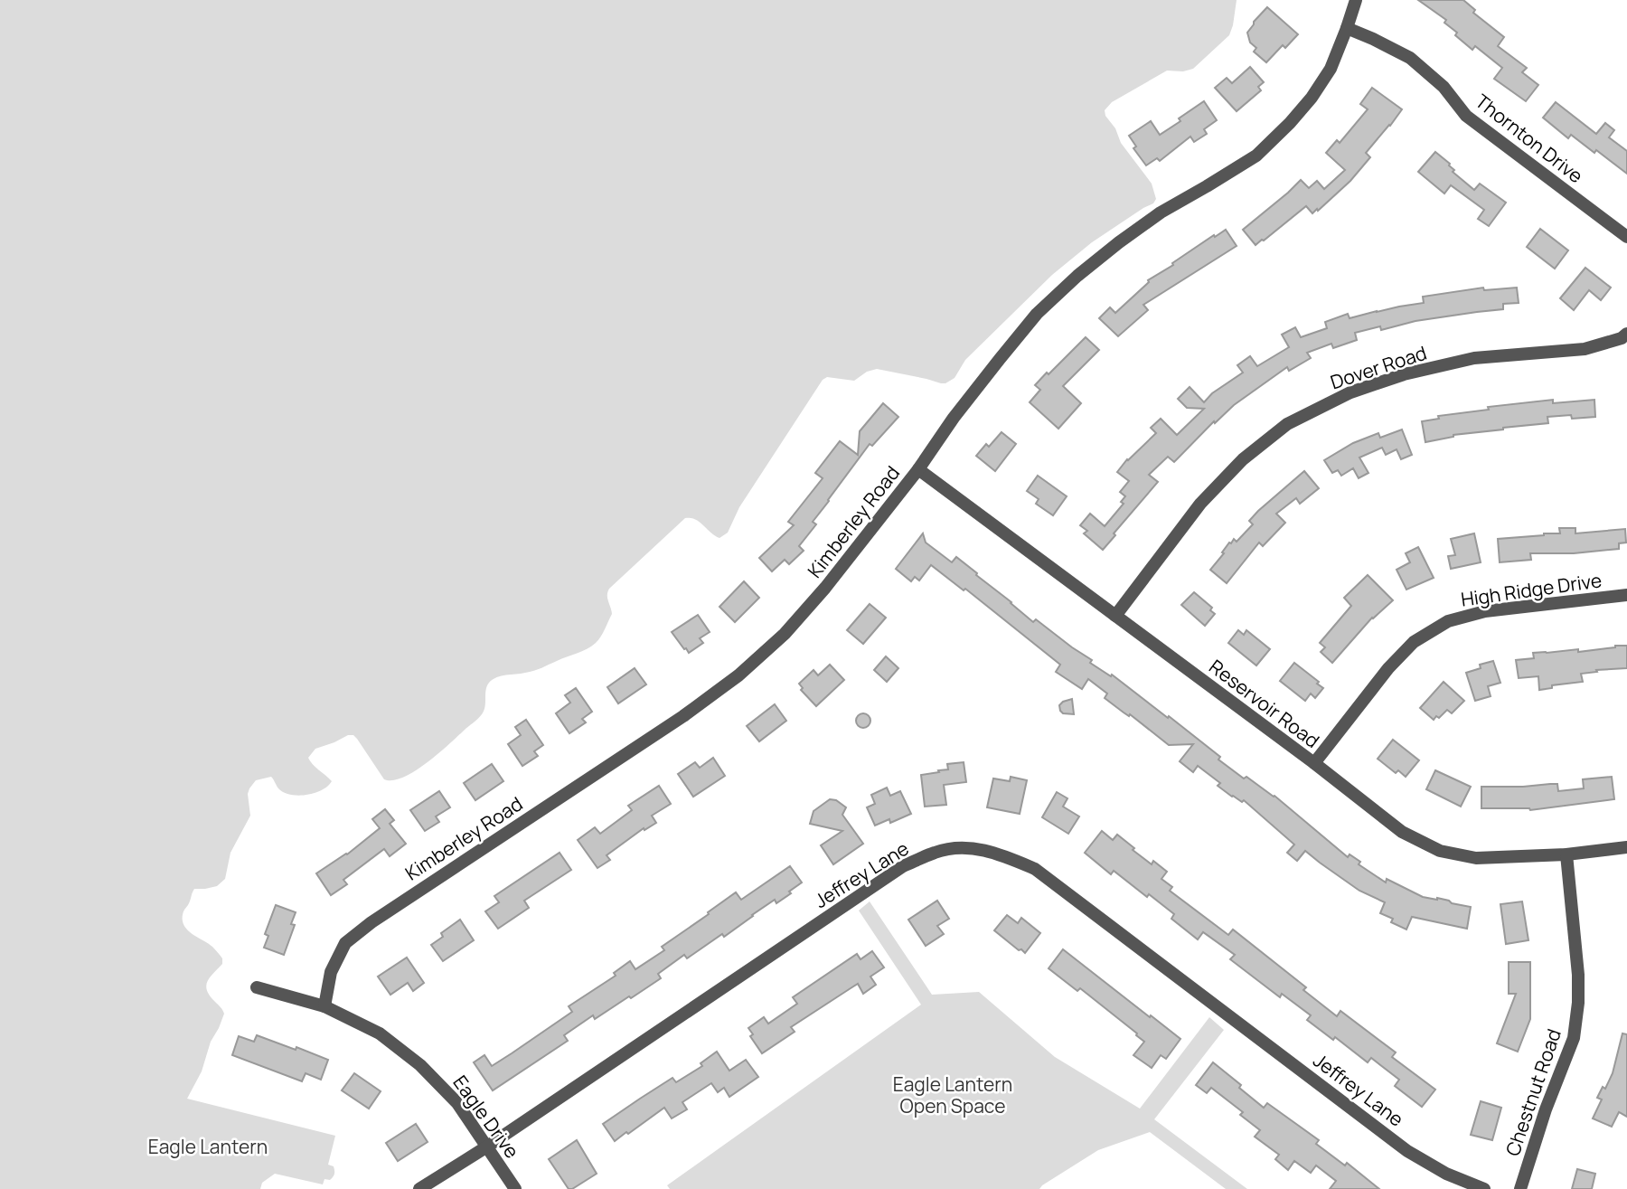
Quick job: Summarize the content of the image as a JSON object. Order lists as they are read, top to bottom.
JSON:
{
  "streets": {
    "street": [
      "Thornton Drive",
      "Dover Road",
      "Kimberley Road",
      "High Ridge Drive",
      "Reservoir Road",
      "Jeffrey Lane",
      "Chestnut Road",
      "Eagle Drive"
    ]
  },
  "crossings": [
    ["Thornton Drive", "Kimberley Road"],
    ["Dover Road", "Reservoir Road"],
    ["Kimberley Road", "Reservoir Road"],
    ["Kimberley Road", "Eagle Drive"],
    ["High Ridge Drive", "Reservoir Road"],
    ["Reservoir Road", "Chestnut Road"],
    ["Jeffrey Lane", "Eagle Drive"]
  ],
  "parks": ["Eagle Lantern Open Space", "Eagle Lantern"]
}
